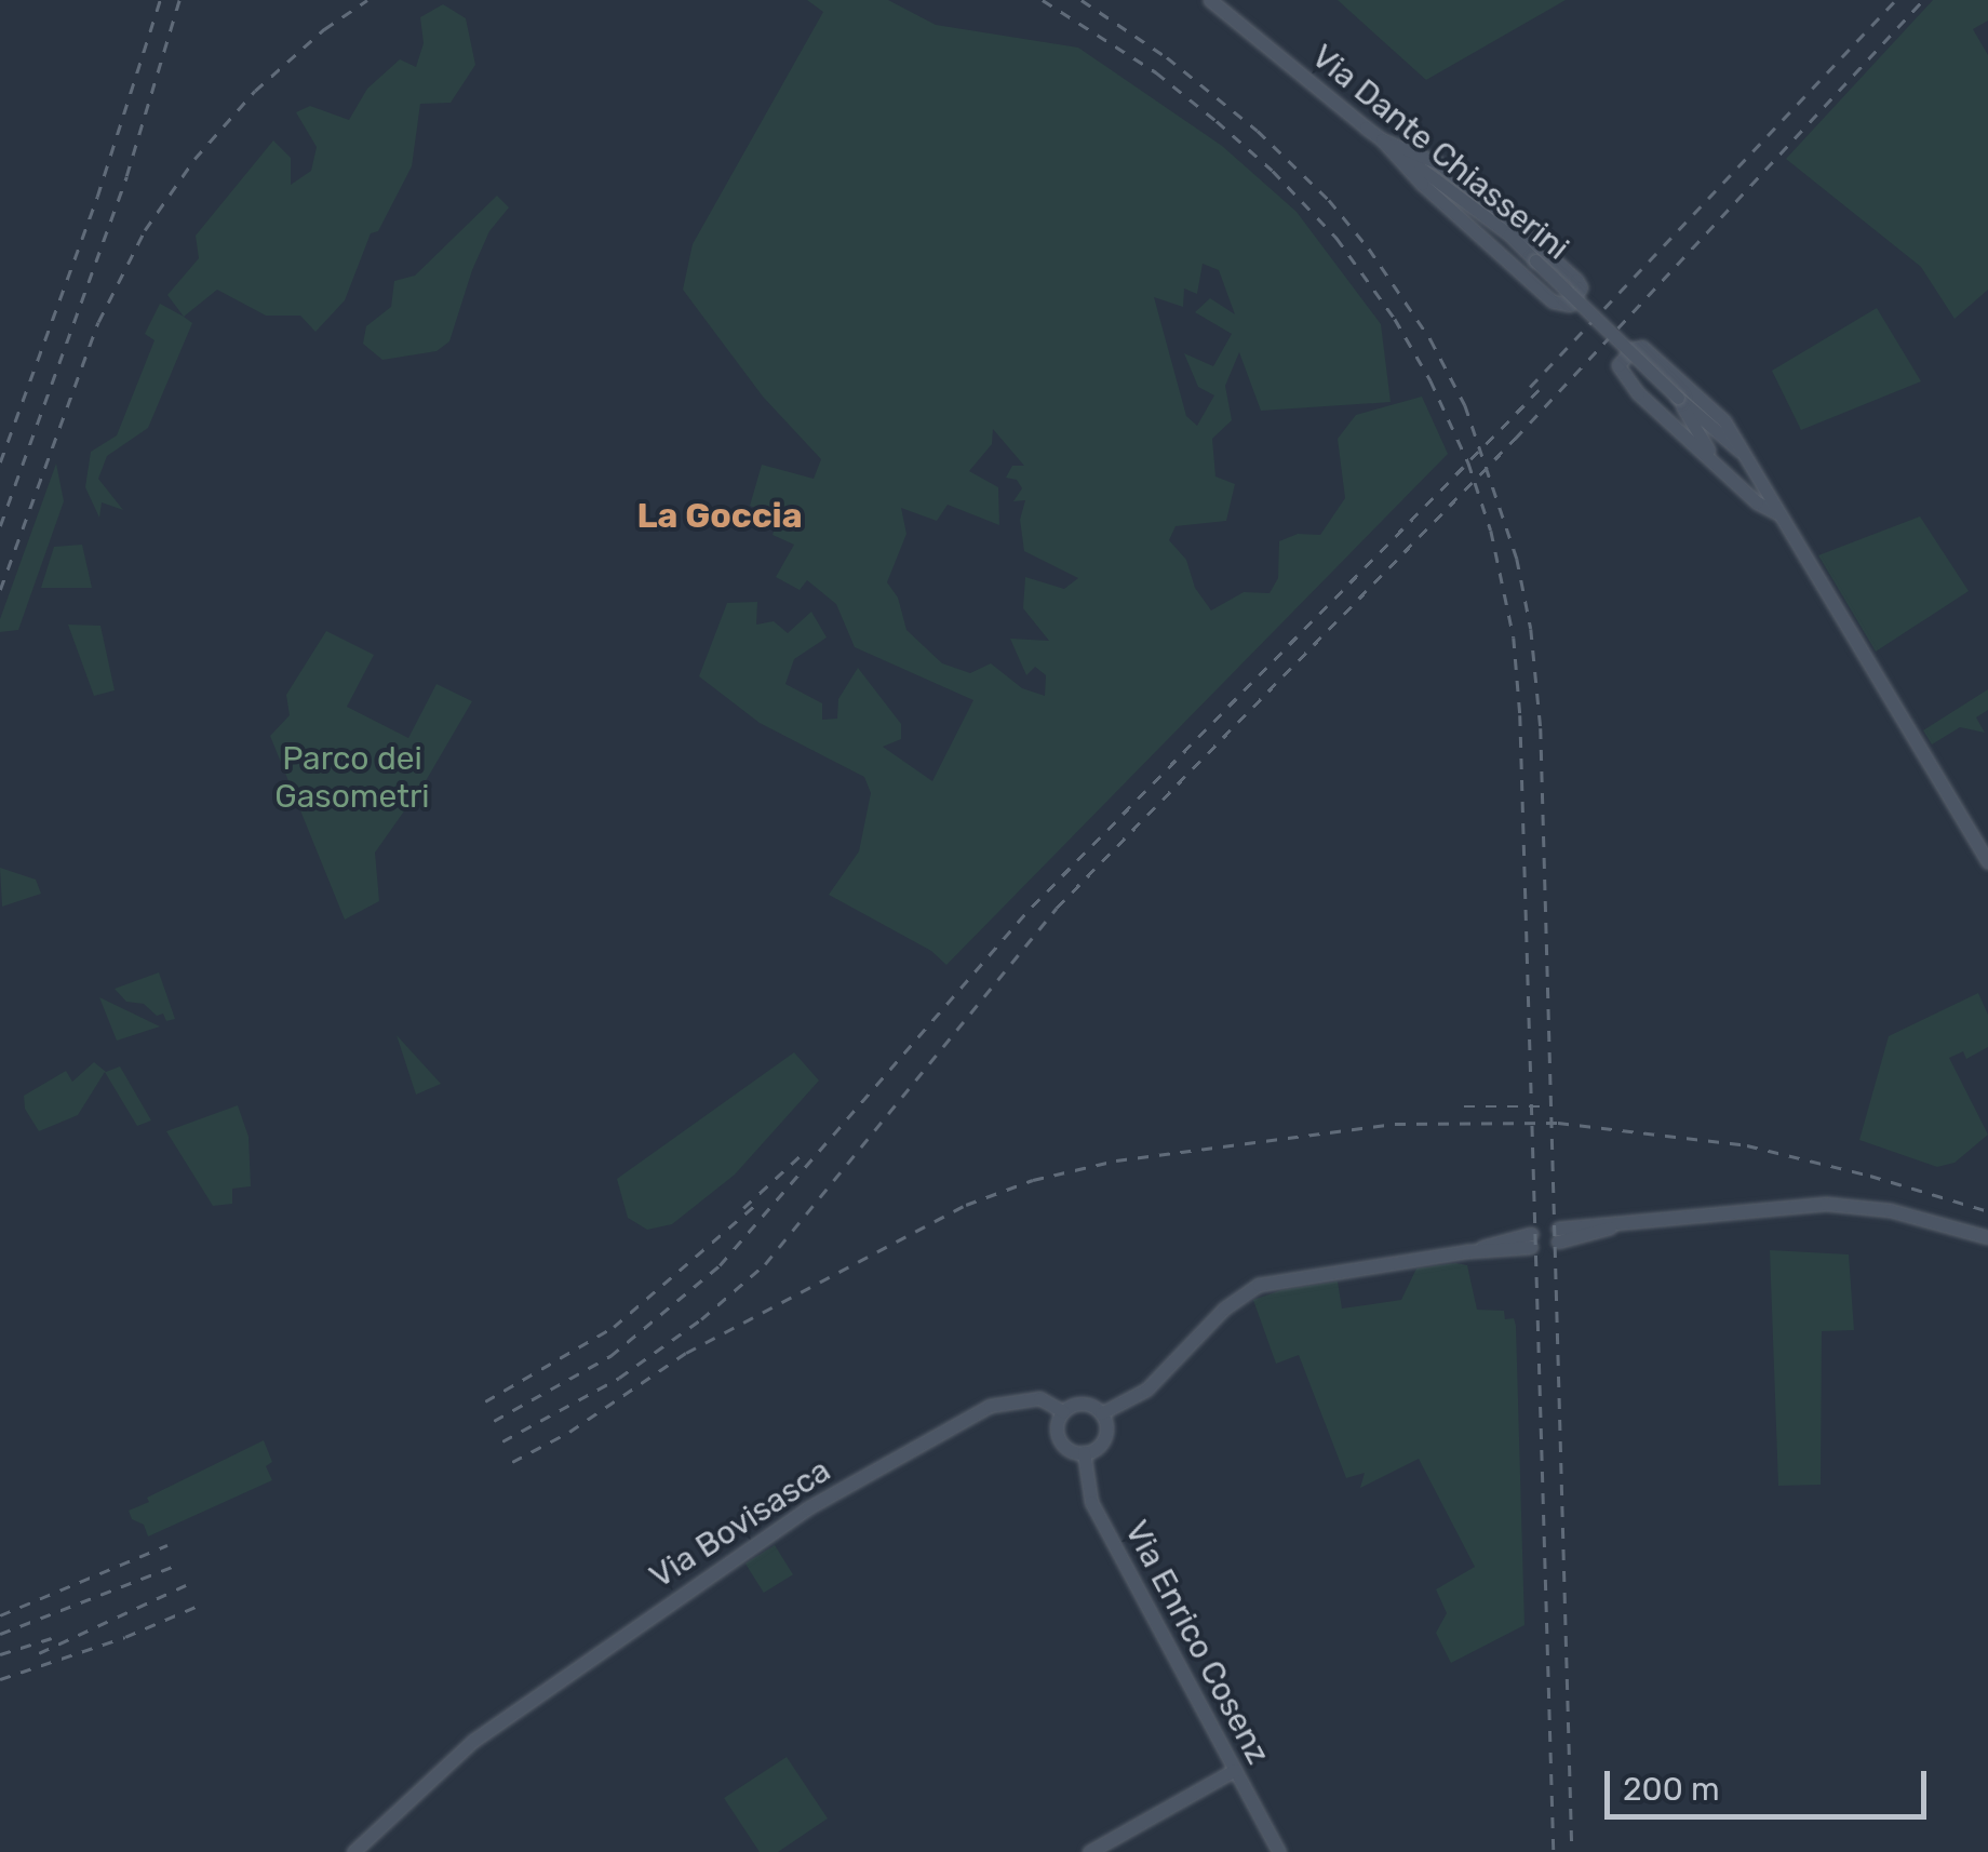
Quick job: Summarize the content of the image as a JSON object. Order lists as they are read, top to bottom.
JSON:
{
  "streets": {
    "street": ["Via Dante Chiasserini", "Via Bovisasca", "Via Enrico Cosenz"]
  },
  "crossings": [
    ["Via Bovisasca", "Via Enrico Cosenz"]
  ],
  "districts": ["La Goccia"],
  "parks": ["Parco dei Gasometri"],
  "scale_bar": "200 m"
}
